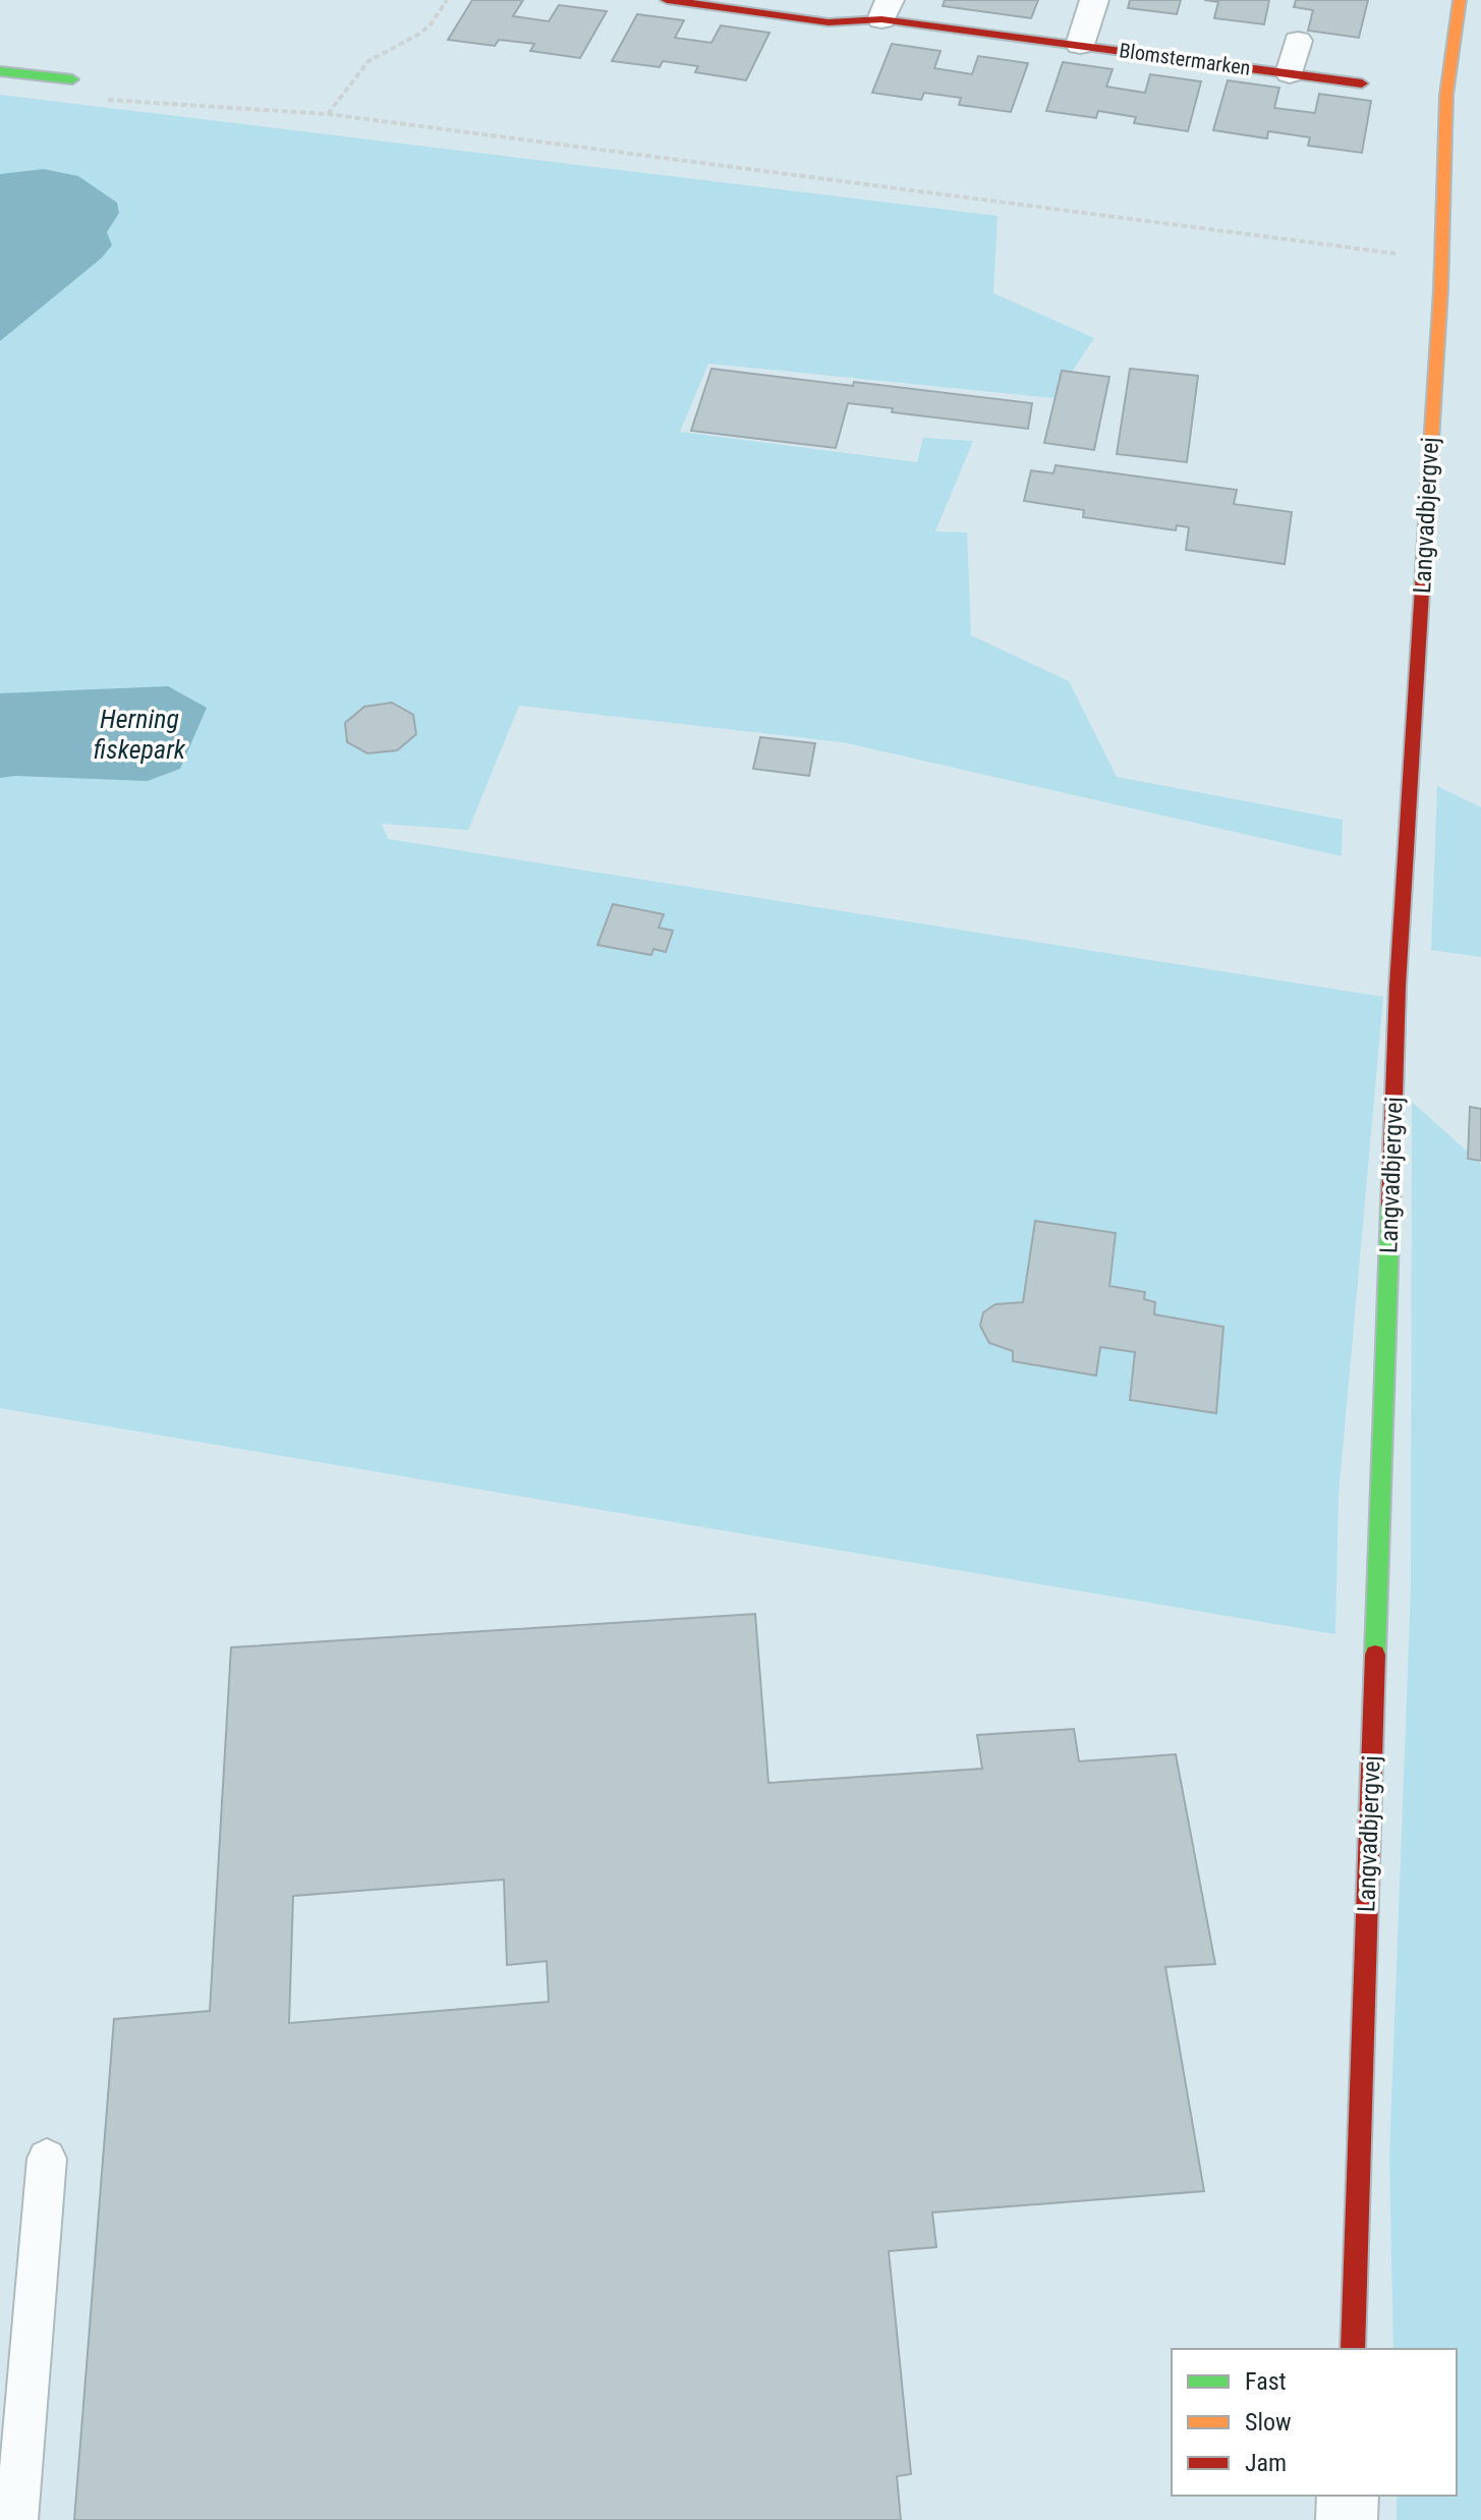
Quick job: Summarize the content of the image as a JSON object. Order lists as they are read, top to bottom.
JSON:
{
  "streets": {
    "street": ["Blomstermarken", "Langvadbjergvej"]
  },
  "water": ["Herning fiskepark"],
  "legend": ["Fast", "Slow", "Jam"]
}
